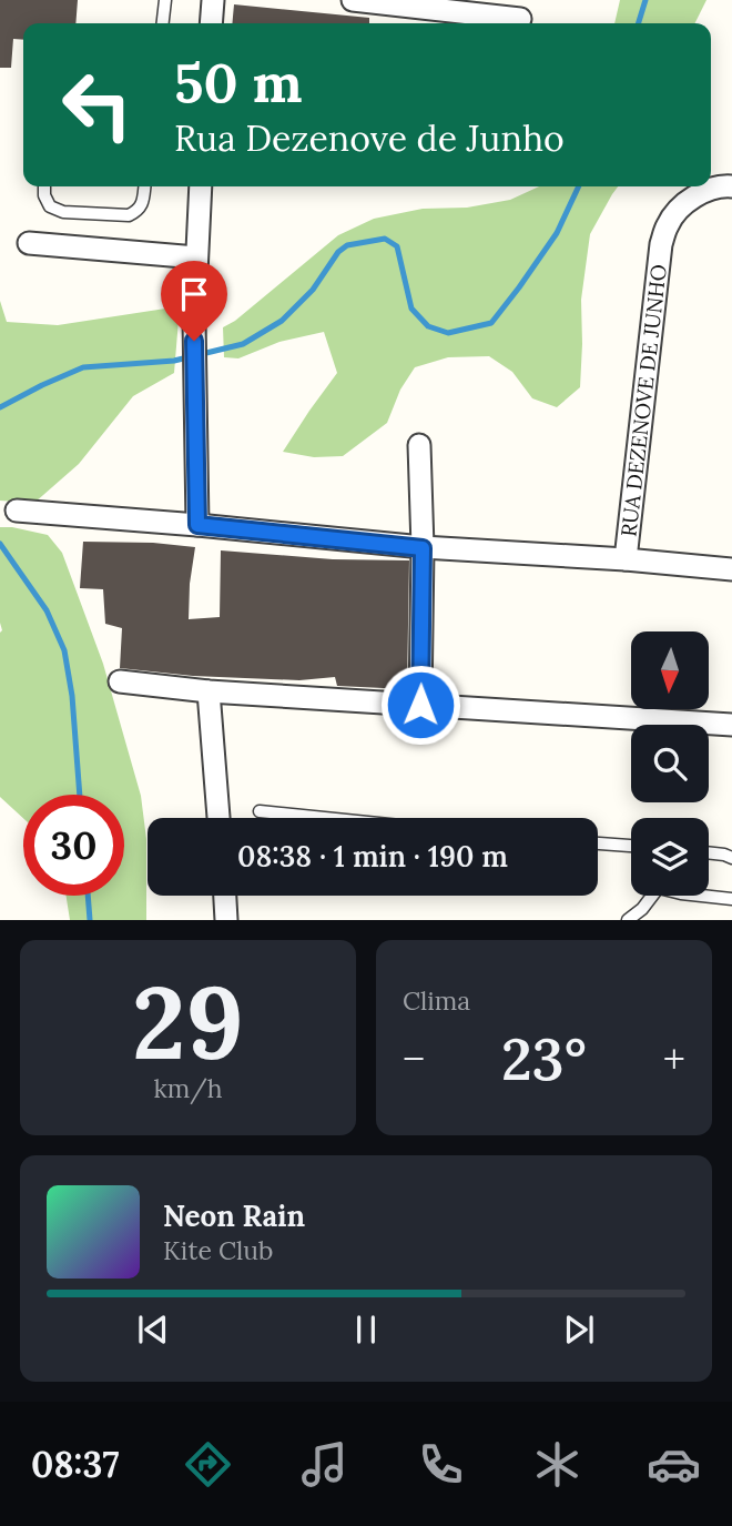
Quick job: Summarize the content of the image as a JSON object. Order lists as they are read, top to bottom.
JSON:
{
  "streets": {
    "street": ["RUA DEZENOVE DE JUNHO"]
  },
  "north": "bottom",
  "page": {
    "turn": ["50 m", "Rua Dezenove de Junho"],
    "limit": "30",
    "trip": "08:38 · 1 min · 190 m",
    "tile": [
      ["29", "km/h"],
      "Clima"
    ],
    "heat": ["−", "23°", "+"],
    "song": ["Neon Rain", "Kite Club"],
    "tabs": "08:37"
  }
}
